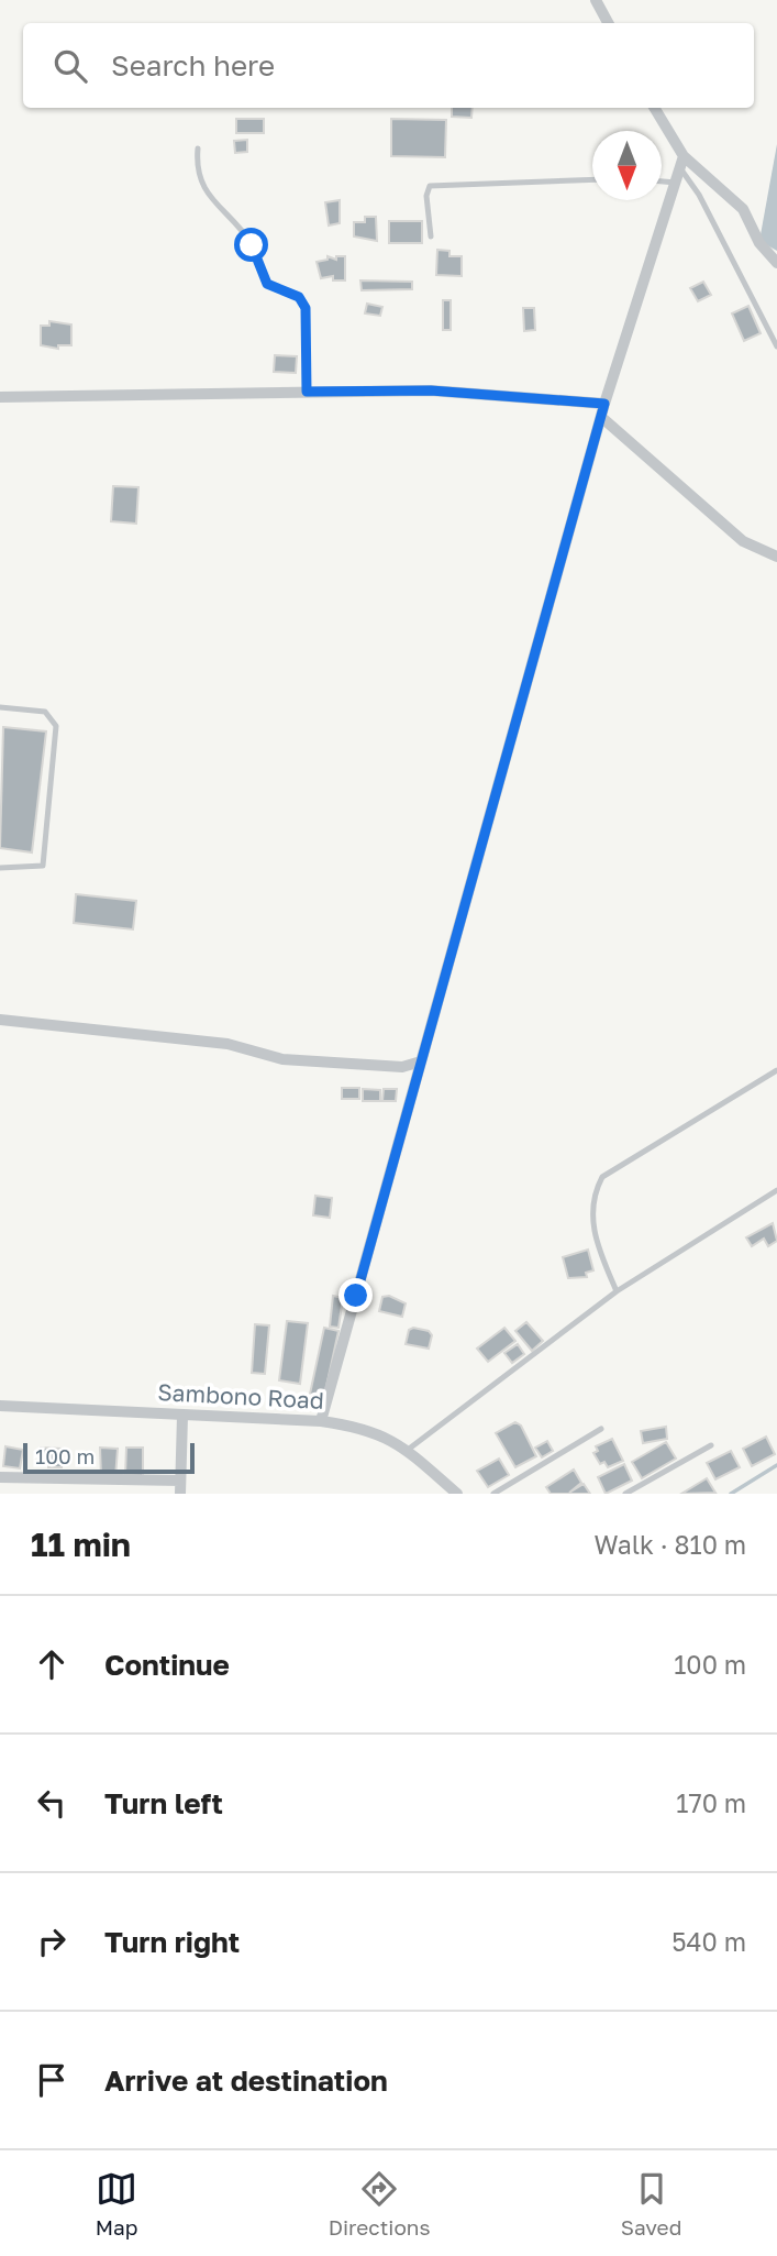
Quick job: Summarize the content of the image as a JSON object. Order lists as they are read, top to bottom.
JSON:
{
  "streets": {
    "street": ["Sambono Road"]
  },
  "scale_bar": "100 m",
  "north": "bottom",
  "page": {
    "search": "Search here",
    "scale": "100 m",
    "heading": ["11 min", "Walk · 810 m"],
    "list": [
      ["Continue", "100 m"],
      ["Turn left", "170 m"],
      ["Turn right", "540 m"],
      "Arrive at destination"
    ],
    "nav": ["Map", "Directions", "Saved"]
  }
}
